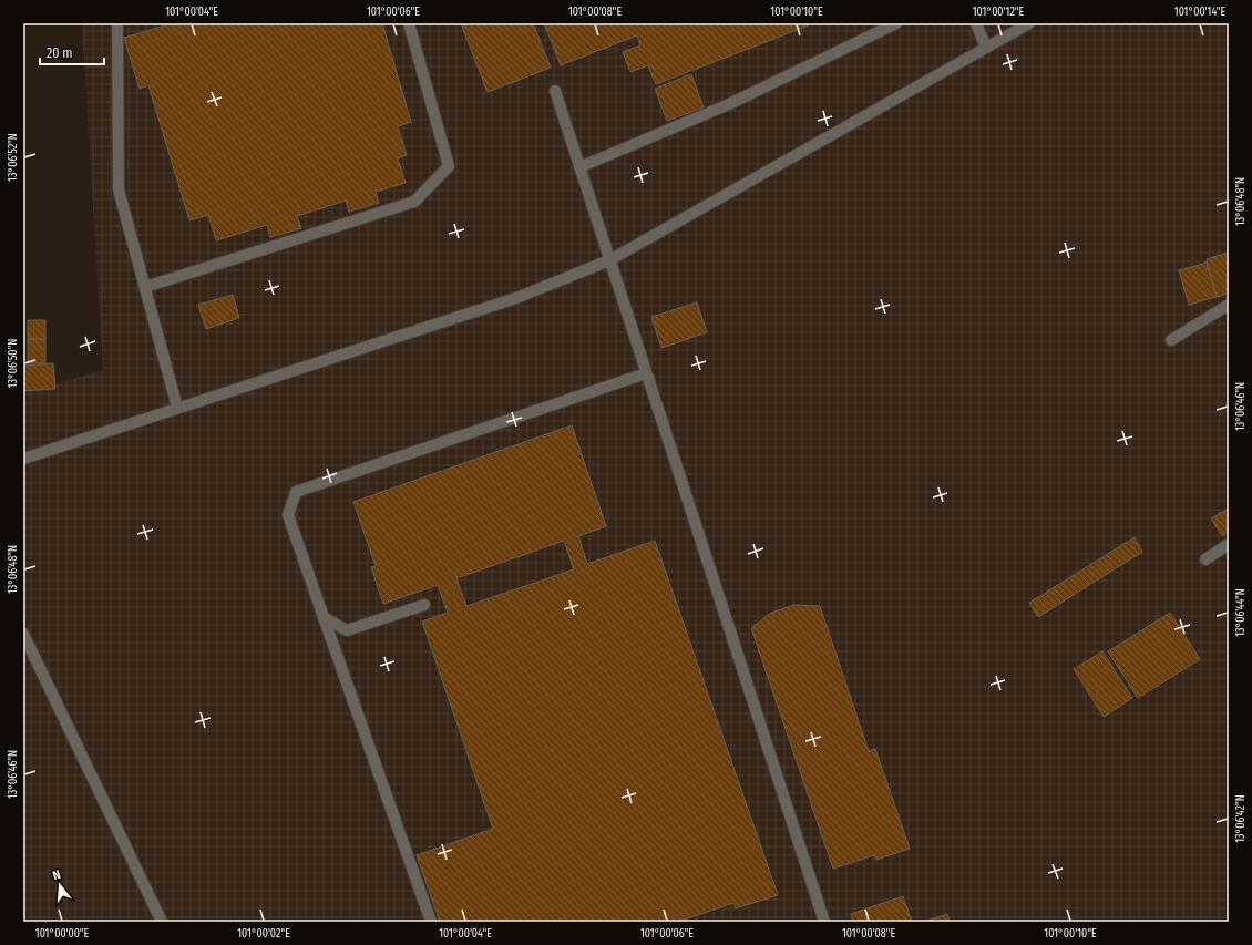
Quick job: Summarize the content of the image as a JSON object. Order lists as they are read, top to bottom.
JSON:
{
  "scale_bar": "20 m",
  "north": "top",
  "coordinates": [
    "101°00'04\"E",
    "101°00'06\"E",
    "101°00'08\"E",
    "101°00'10\"E",
    "101°00'12\"E",
    "101°00'14\"E",
    "13°06'52\"N",
    "13°06'48\"N",
    "13°06'50\"N",
    "13°06'46\"N",
    "13°06'44\"N",
    "13°06'42\"N",
    "101°00'00\"E",
    "101°00'02\"E"
  ]
}
